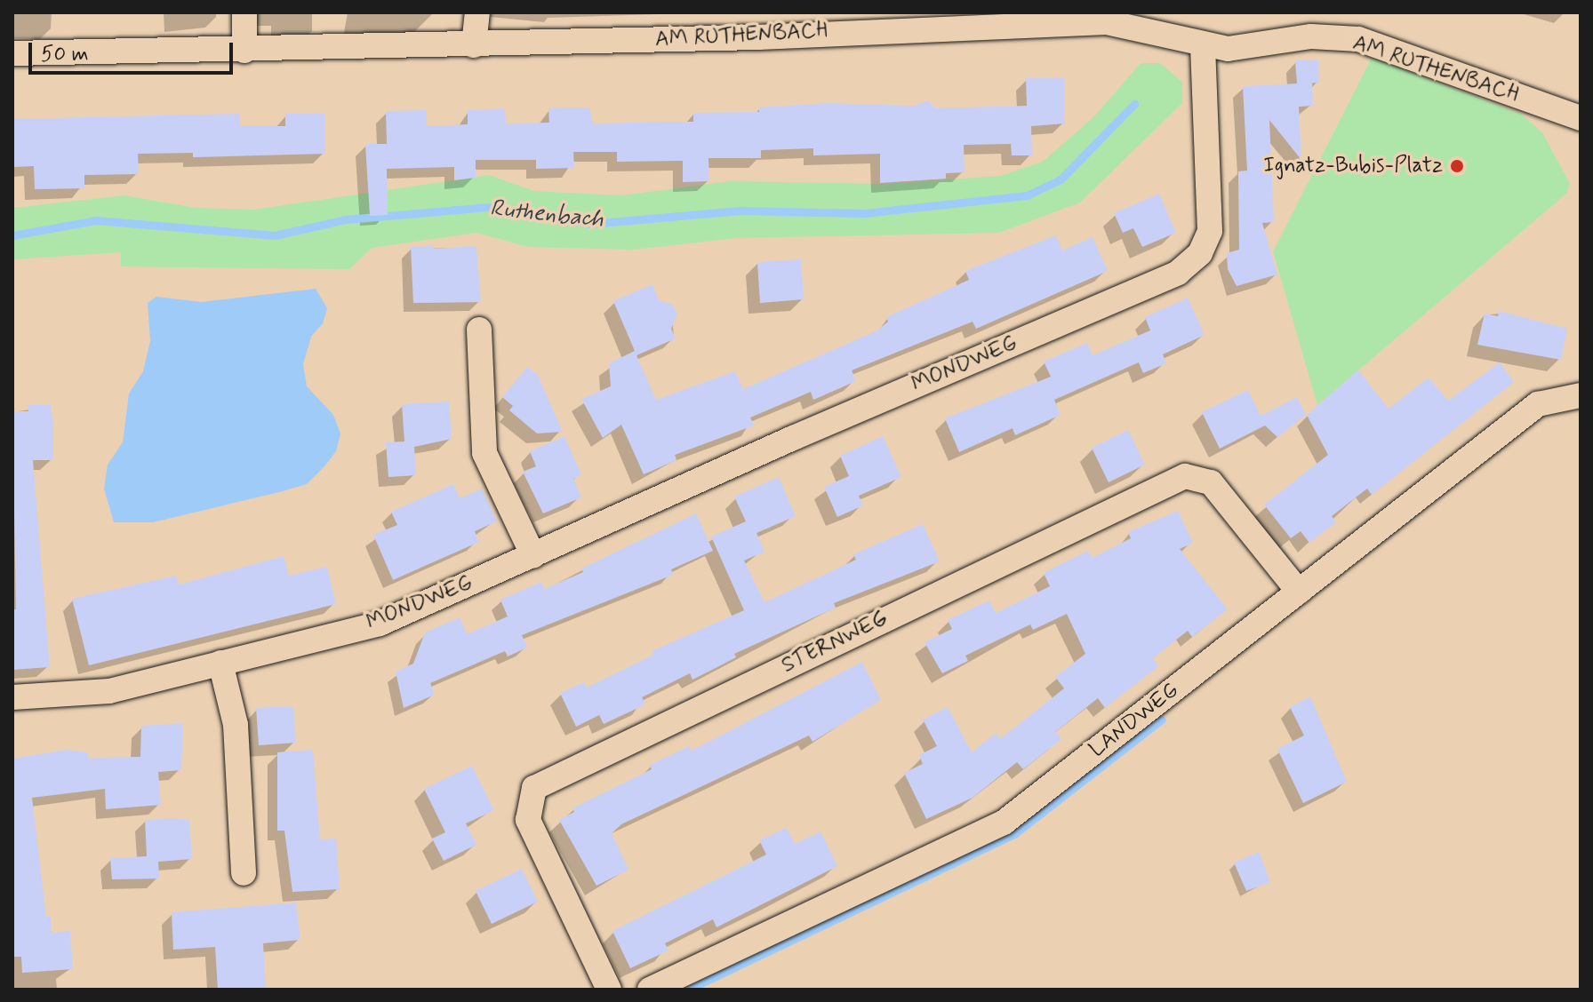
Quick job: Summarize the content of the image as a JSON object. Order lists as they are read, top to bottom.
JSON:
{
  "streets": {
    "street": [
      "AM RUTHENBACH",
      "MONDWEG",
      "STERNWEG",
      "LANDWEG"
    ]
  },
  "crossings": [
    ["AM RUTHENBACH", "MONDWEG"],
    ["STERNWEG", "LANDWEG"]
  ],
  "water": ["Ruthenbach"],
  "places": ["Ignatz-Bubis-Platz"],
  "scale_bar": "50 m"
}
